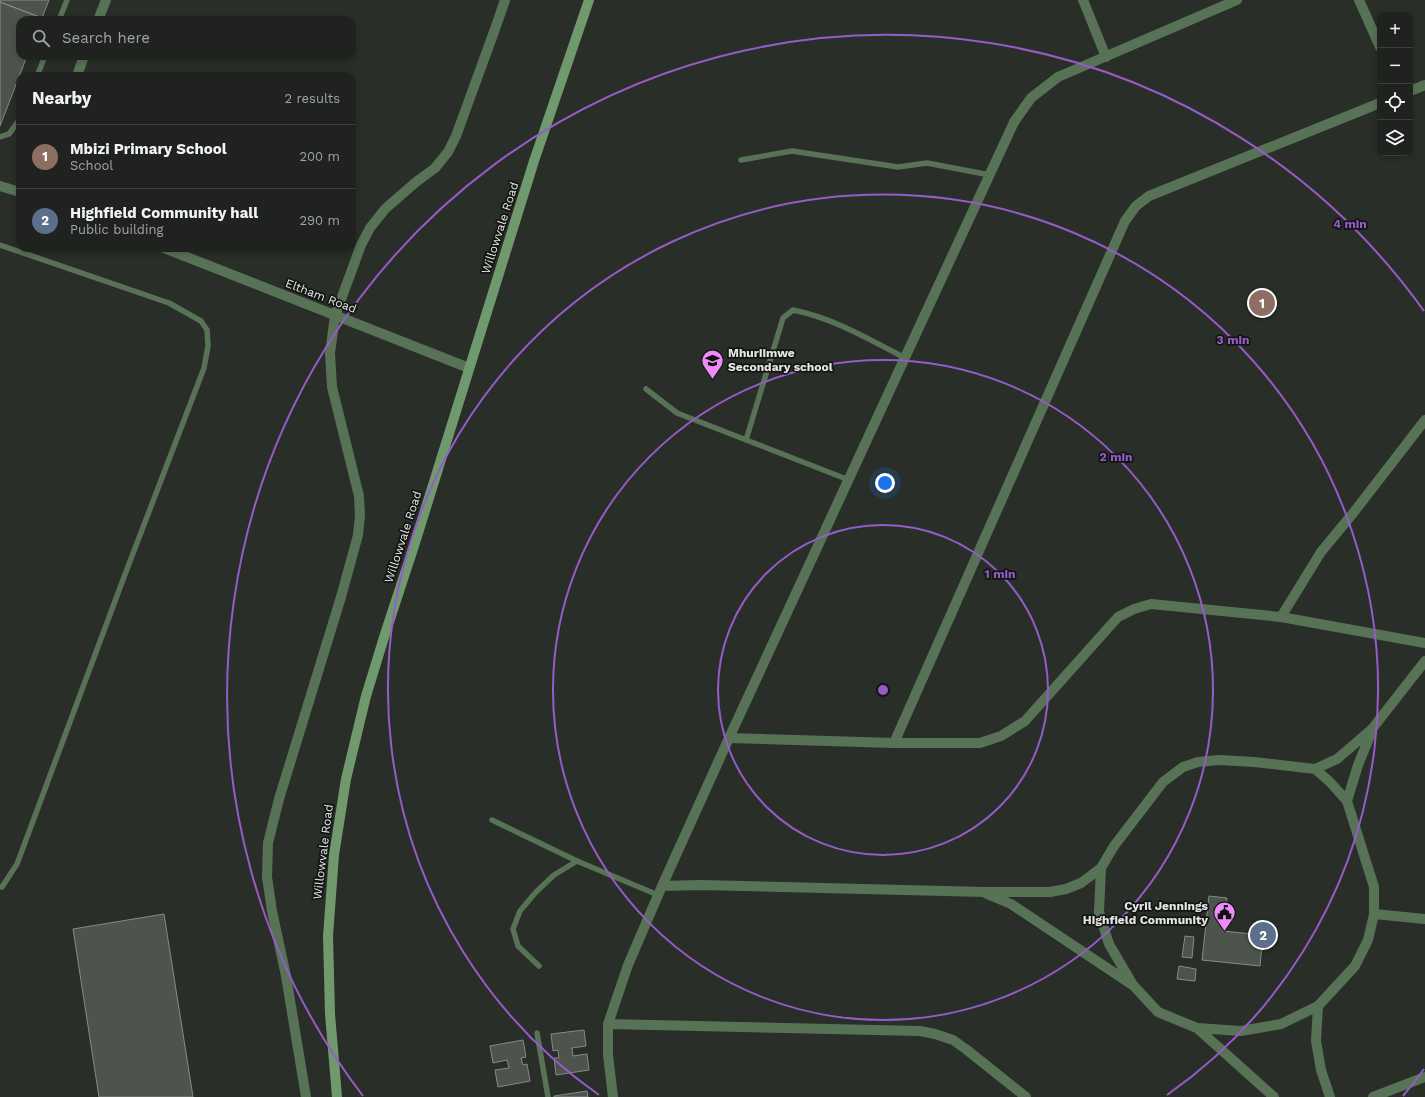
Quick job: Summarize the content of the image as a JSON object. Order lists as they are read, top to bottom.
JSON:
{
  "streets": {
    "main road": ["Willowvale Road"],
    "street": ["Eltham Road"]
  },
  "crossings": [
    ["Willowvale Road", "Eltham Road"]
  ],
  "places": {
    "school or university": ["Mhuriimwe Secondary school"],
    "public building": ["Cyril Jennings Highfield Community"]
  },
  "page": {
    "map_buttons": ["+", "−"],
    "search": "Search here",
    "heading": ["Nearby", "2 results"],
    "list": [
      {
        "mark": "1",
        "name": "Mbizi Primary School",
        "note": "School",
        "value": "200 m"
      },
      {
        "mark": "2",
        "name": "Highfield Community hall",
        "note": "Public building",
        "value": "290 m"
      }
    ],
    "pins": ["1", "2"]
  },
  "rings": [
    "4 min",
    "3 min",
    "2 min",
    "1 min"
  ]
}
